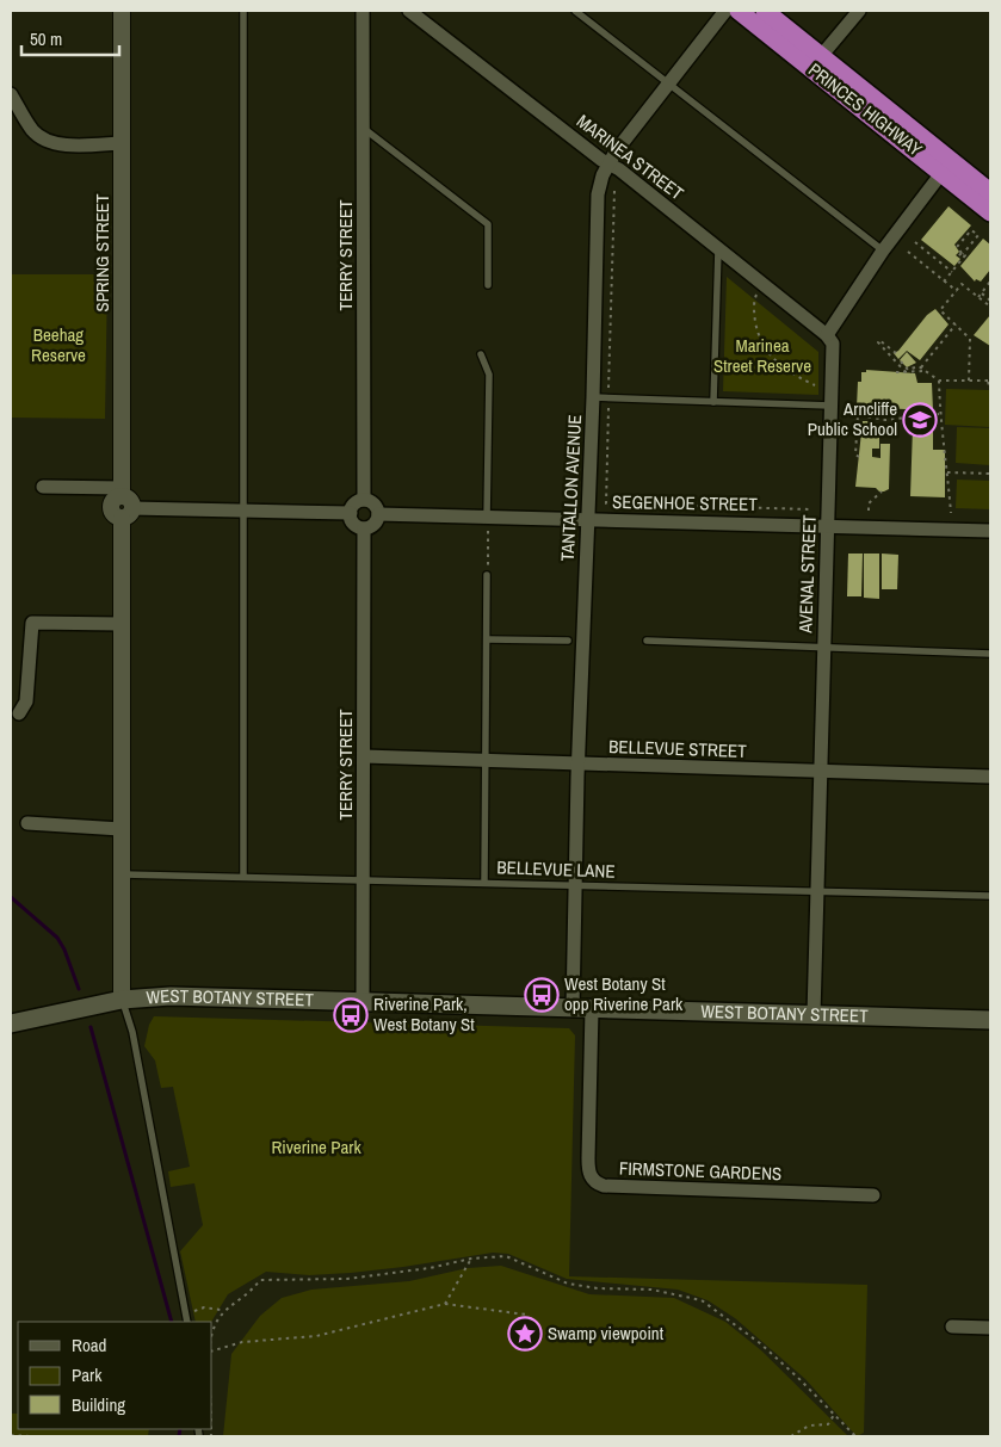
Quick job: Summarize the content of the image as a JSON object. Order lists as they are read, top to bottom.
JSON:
{
  "streets": {
    "highway": ["PRINCES HIGHWAY"],
    "main road": ["WEST BOTANY STREET"],
    "street": [
      "MARINEA STREET",
      "SPRING STREET",
      "TERRY STREET",
      "TANTALLON AVENUE",
      "SEGENHOE STREET",
      "AVENAL STREET",
      "BELLEVUE STREET",
      "FIRMSTONE GARDENS"
    ],
    "lane": ["BELLEVUE LANE"]
  },
  "crossings": [
    ["MARINEA STREET", "TANTALLON AVENUE"],
    ["MARINEA STREET", "AVENAL STREET"],
    ["SPRING STREET", "BELLEVUE LANE"],
    ["SPRING STREET", "WEST BOTANY STREET"],
    ["TERRY STREET", "SEGENHOE STREET"],
    ["TERRY STREET", "BELLEVUE STREET"],
    ["TERRY STREET", "BELLEVUE LANE"],
    ["TERRY STREET", "WEST BOTANY STREET"],
    ["TANTALLON AVENUE", "SEGENHOE STREET"],
    ["TANTALLON AVENUE", "BELLEVUE STREET"],
    ["TANTALLON AVENUE", "BELLEVUE LANE"],
    ["TANTALLON AVENUE", "WEST BOTANY STREET"],
    ["SEGENHOE STREET", "AVENAL STREET"],
    ["AVENAL STREET", "BELLEVUE STREET"],
    ["AVENAL STREET", "BELLEVUE LANE"],
    ["AVENAL STREET", "WEST BOTANY STREET"],
    ["WEST BOTANY STREET", "FIRMSTONE GARDENS"]
  ],
  "parks": ["Beehag Reserve", "Marinea Street Reserve", "Riverine Park"],
  "places": {
    "school or university": ["Arncliffe Public School"],
    "bus stop": ["West Botany St opp Riverine Park", "Riverine Park, West Botany St"],
    "place": ["Swamp viewpoint"]
  },
  "legend": ["Road", "Park", "Building"],
  "scale_bar": "50 m"
}
